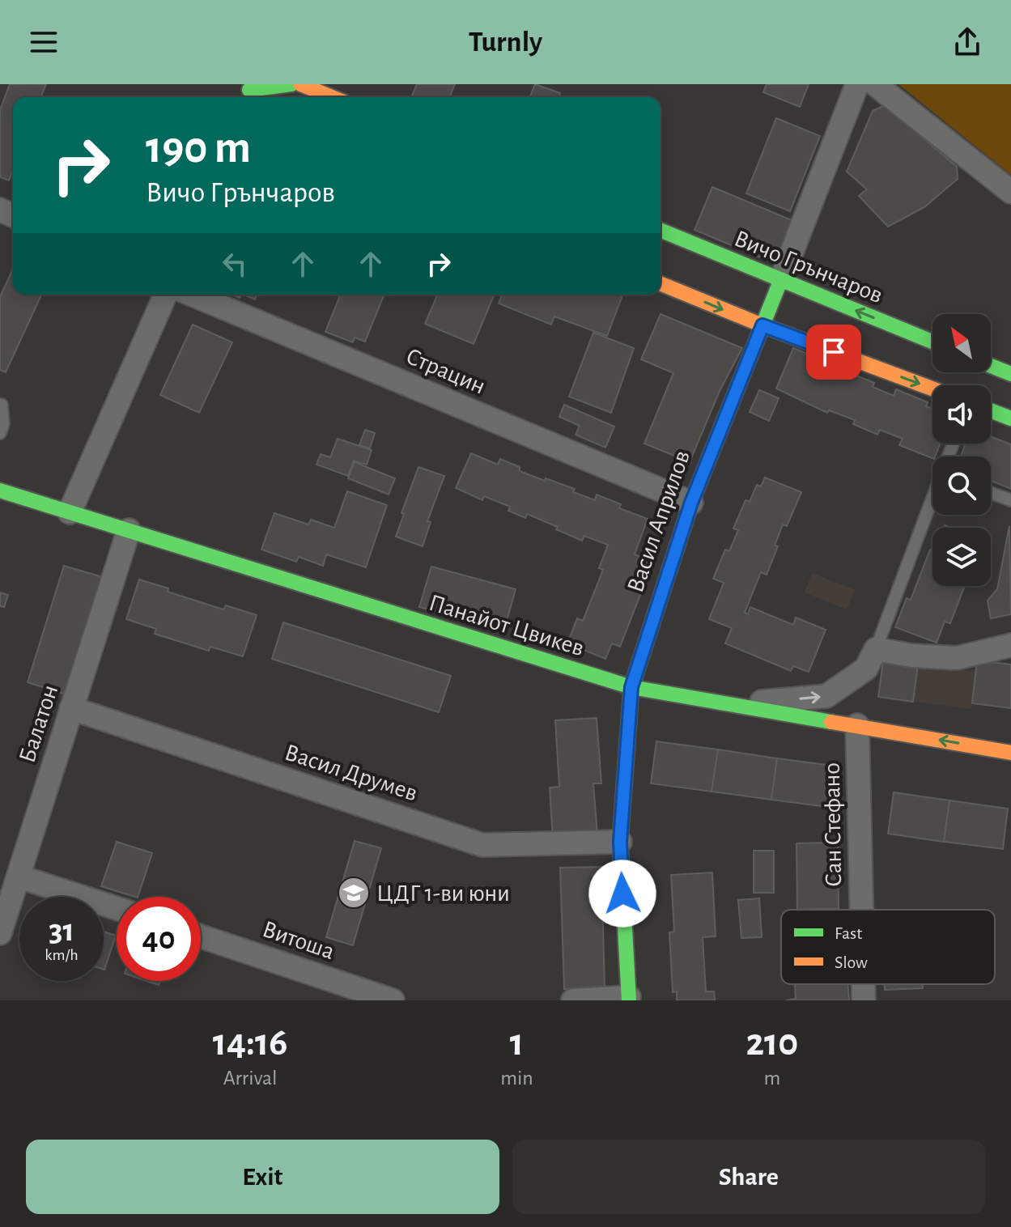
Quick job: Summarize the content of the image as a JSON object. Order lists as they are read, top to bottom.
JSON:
{
  "streets": {
    "street": [
      "Вичо Грънчаров",
      "Страцин",
      "Васил Априлов",
      "Панайот Цвикев",
      "Балатон",
      "Васил Друмев",
      "Сан Стефано",
      "Витоша"
    ]
  },
  "crossings": [
    ["Вичо Грънчаров", "Васил Априлов"],
    ["Страцин", "Васил Априлов"],
    ["Васил Априлов", "Панайот Цвикев"],
    ["Васил Априлов", "Васил Друмев"],
    ["Панайот Цвикев", "Балатон"],
    ["Панайот Цвикев", "Сан Стефано"],
    ["Балатон", "Васил Друмев"]
  ],
  "places": {
    "school or university": ["ЦДГ 1-ви юни"]
  },
  "legend": ["Fast", "Slow"],
  "north": "top left",
  "page": {
    "header": "Turnly",
    "turn": ["190 m", "Вичо Грънчаров"],
    "speed": "31 km/h",
    "limit": "40",
    "eta": [
      "14:16",
      "Arrival",
      "1",
      "min",
      "210",
      "m"
    ],
    "buttons": ["Exit", "Share"]
  }
}
